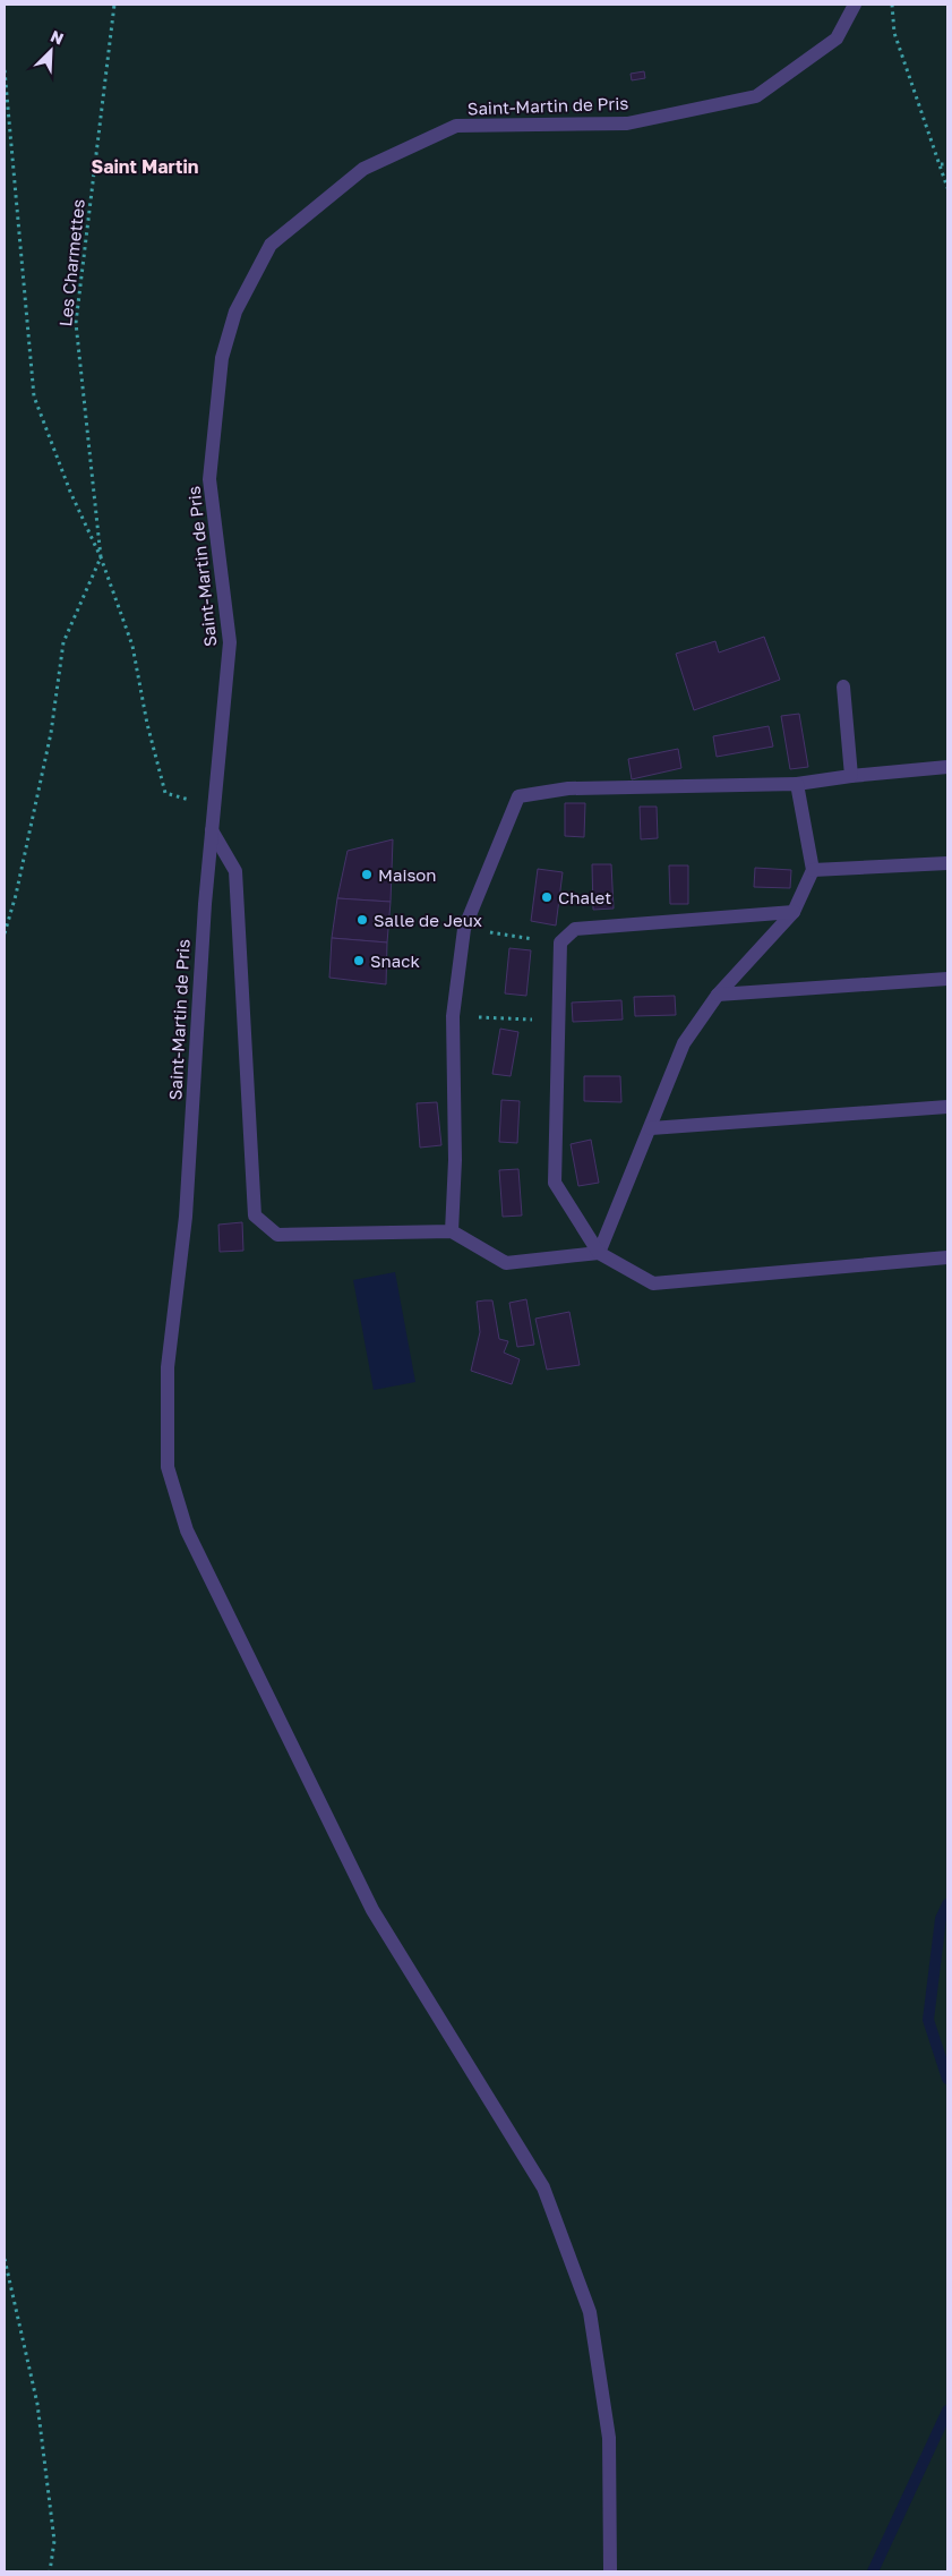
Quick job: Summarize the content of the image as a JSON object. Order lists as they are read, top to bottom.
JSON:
{
  "streets": {
    "street": ["Saint-Martin de Pris"],
    "path": ["Les Charmettes"]
  },
  "districts": ["Saint Martin"],
  "places": [
    "Maison",
    "Chalet",
    "Salle de Jeux",
    "Snack"
  ],
  "north": "top right"
}
